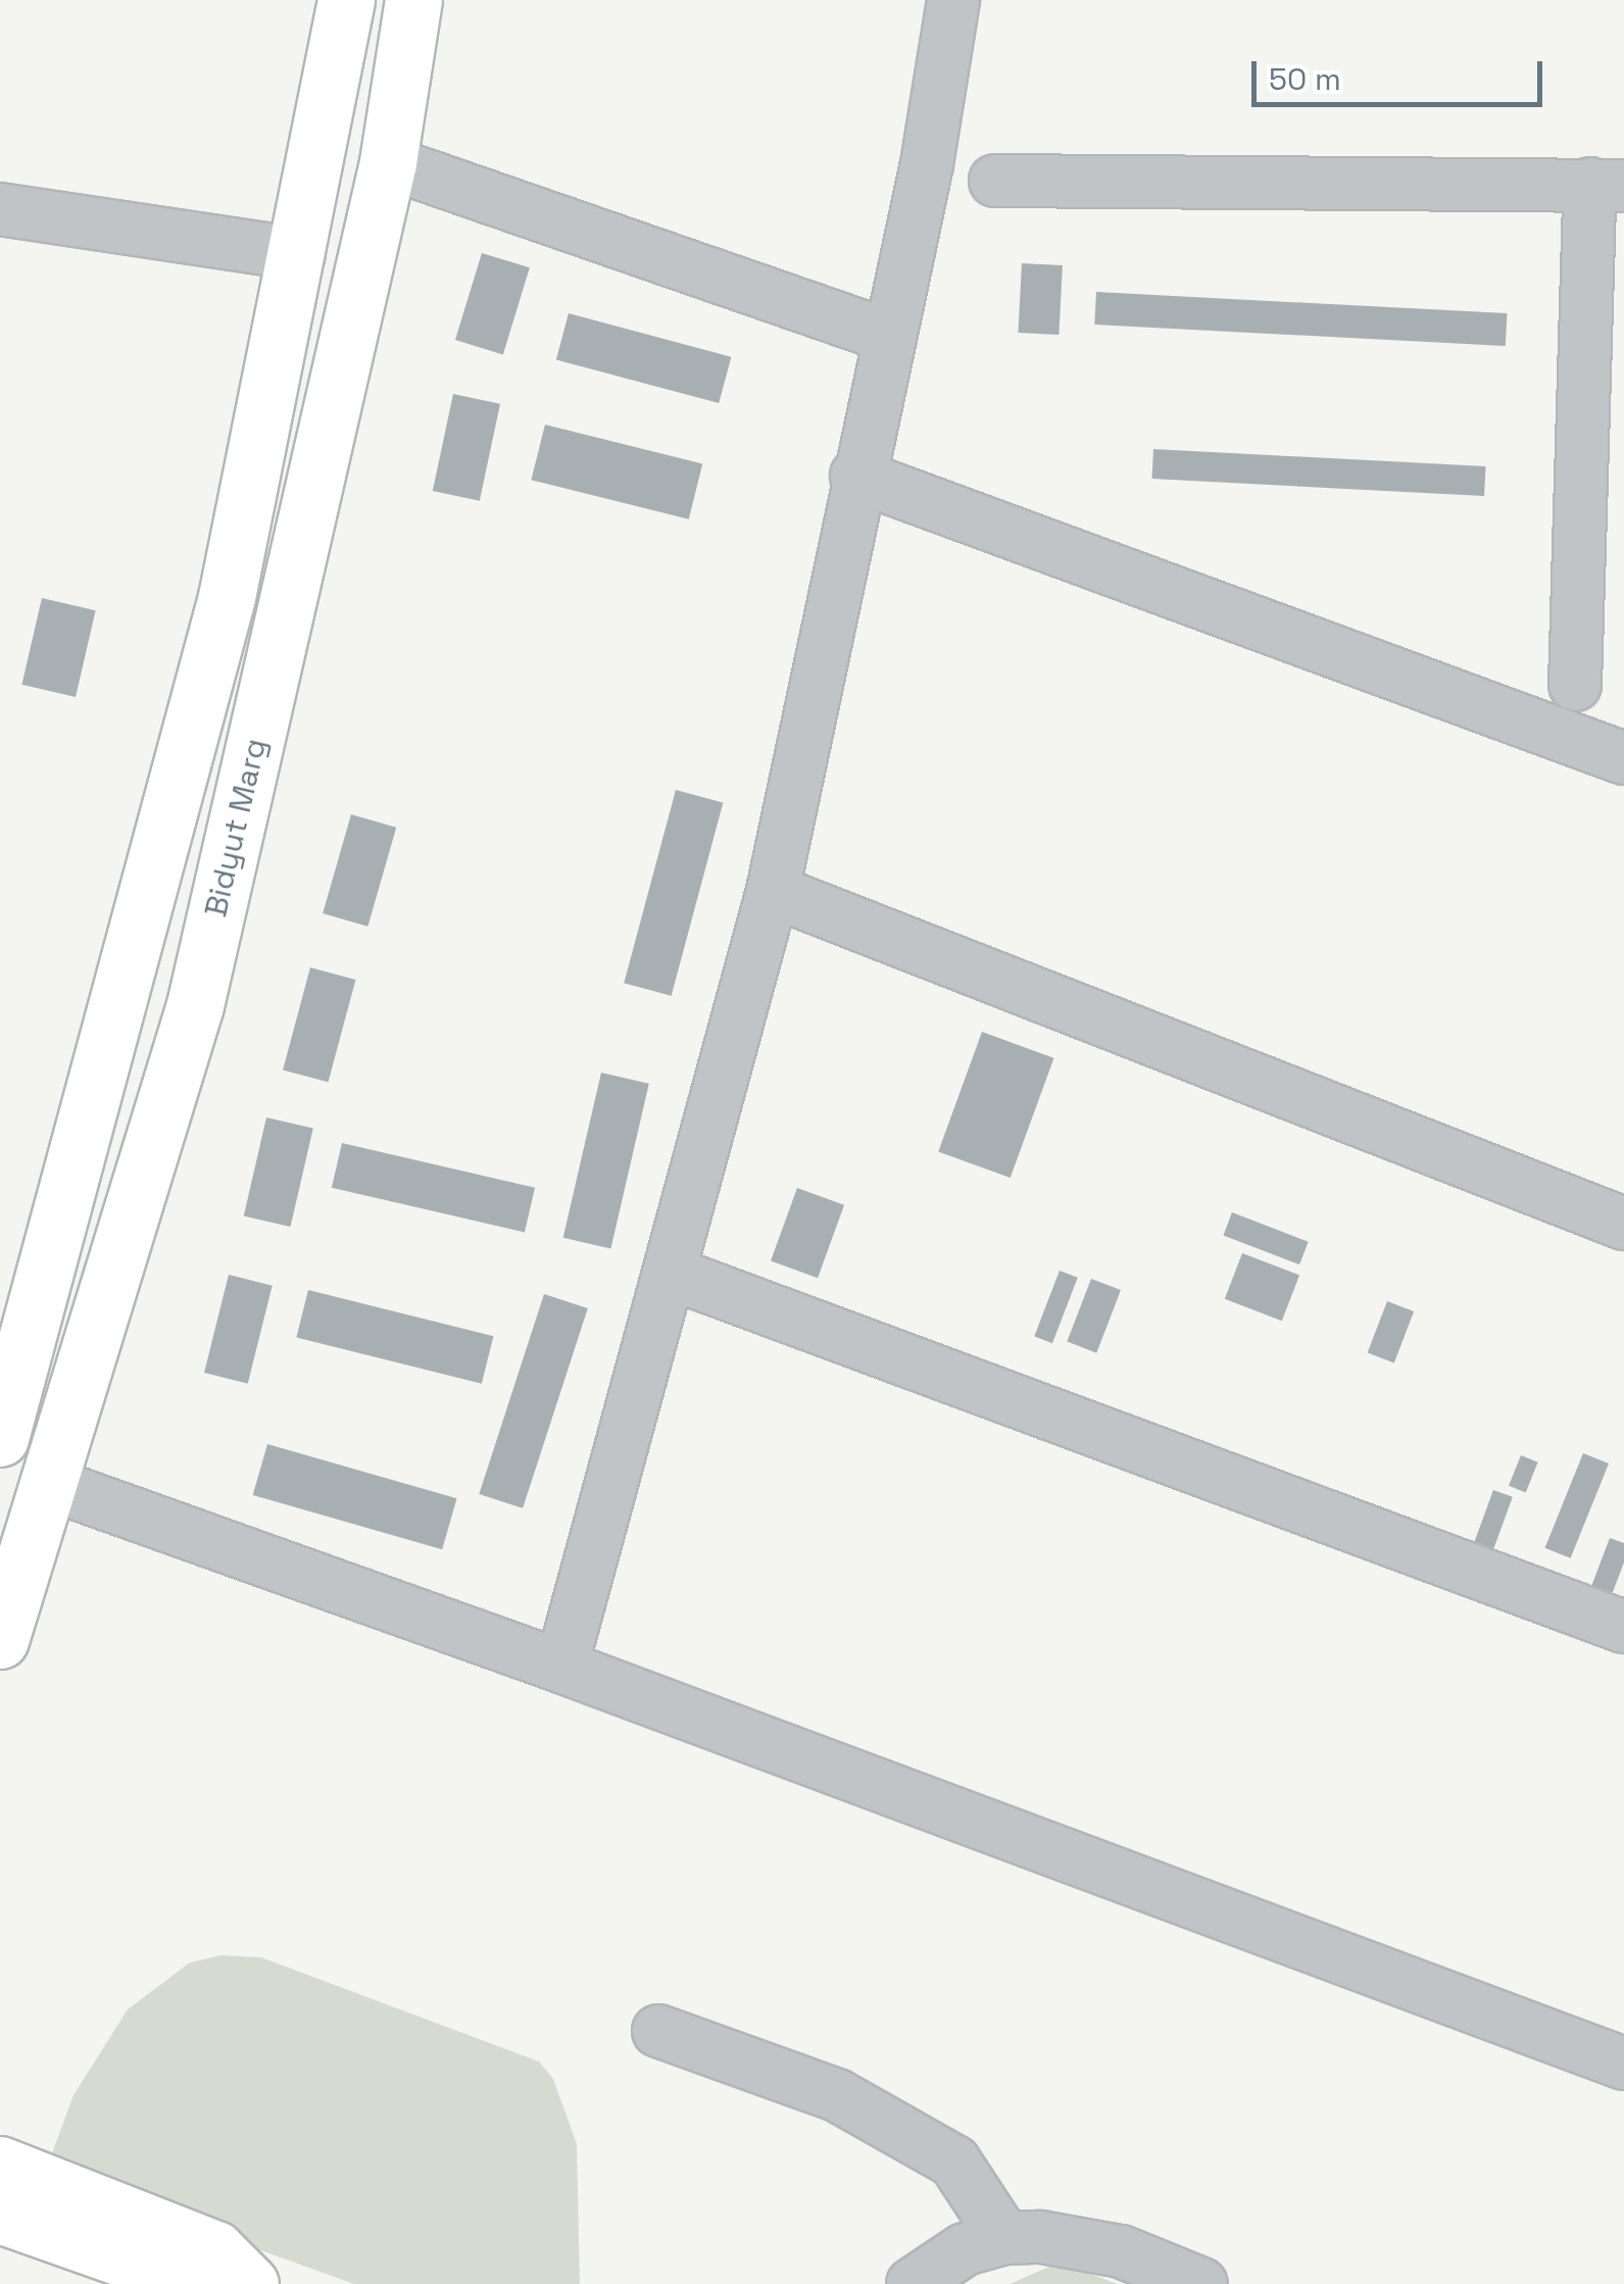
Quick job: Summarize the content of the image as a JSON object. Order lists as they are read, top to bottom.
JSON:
{
  "streets": {
    "main road": ["Bidyut Marg"]
  },
  "scale_bar": "50 m"
}
